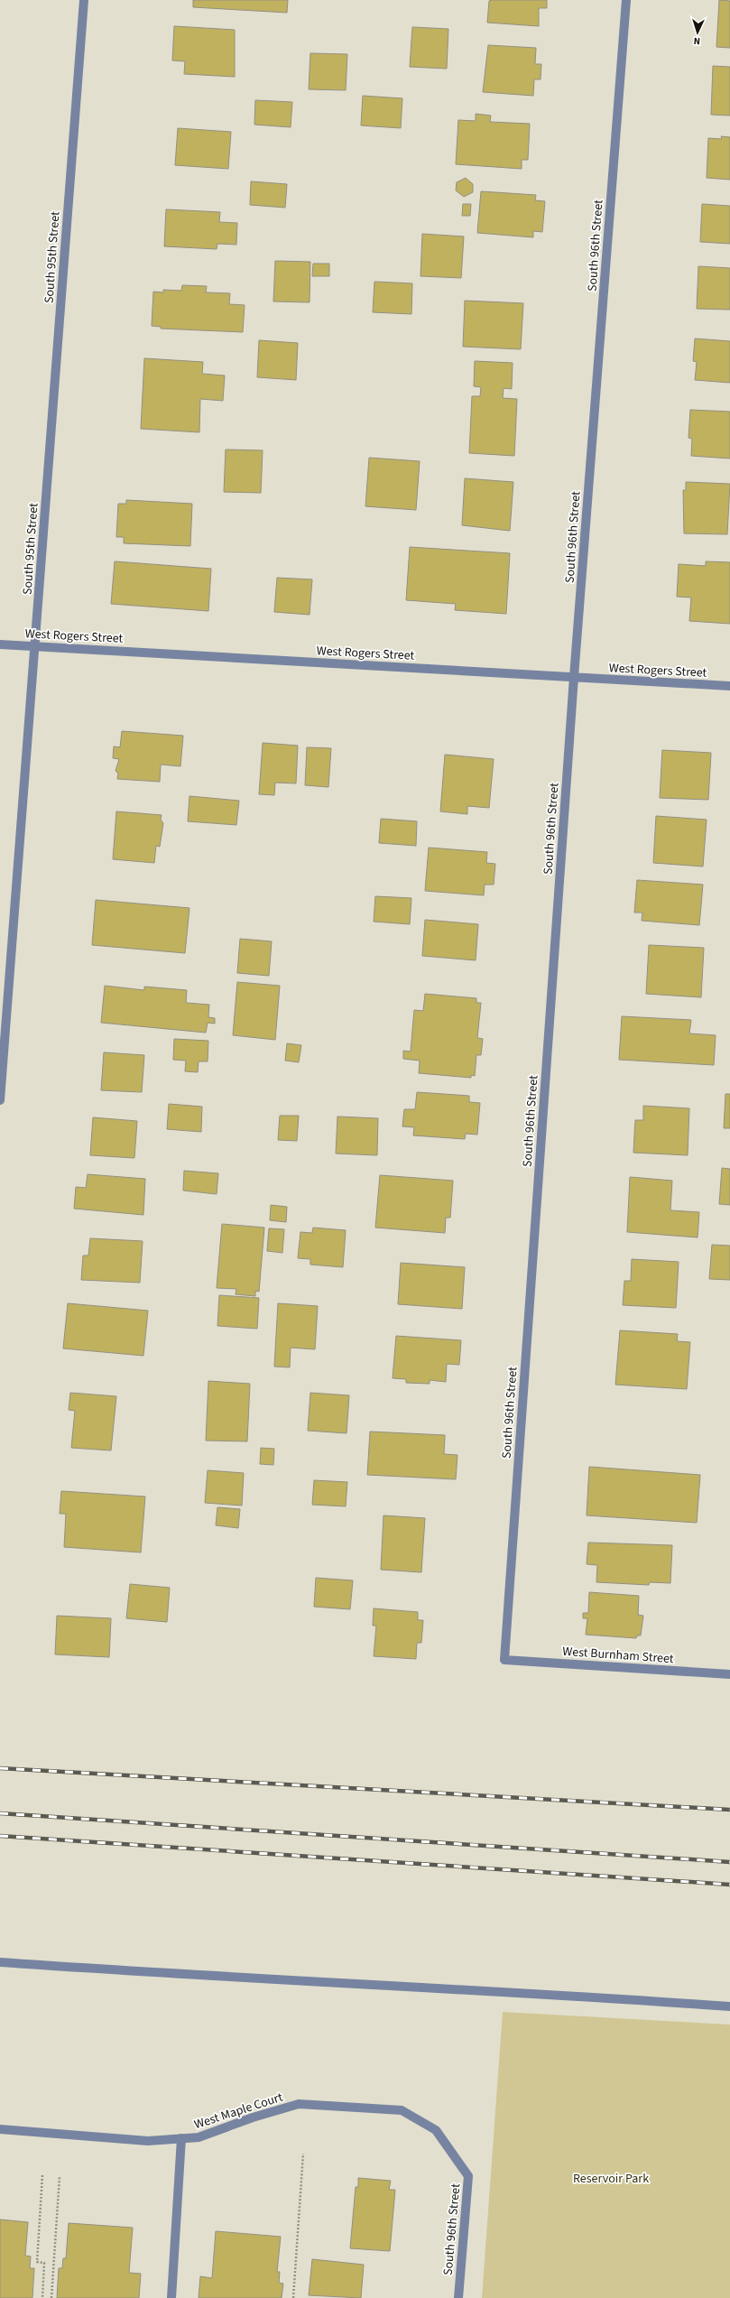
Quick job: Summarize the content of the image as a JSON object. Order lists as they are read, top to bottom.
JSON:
{
  "streets": {
    "street": [
      "South 96th Street",
      "South 95th Street",
      "West Rogers Street",
      "West Burnham Street",
      "West Maple Court"
    ]
  },
  "crossings": [
    ["South 96th Street", "West Rogers Street"],
    ["South 96th Street", "West Burnham Street"],
    ["South 96th Street", "West Maple Court"],
    ["South 95th Street", "West Rogers Street"]
  ],
  "parks": ["Reservoir Park"],
  "north": "bottom"
}
